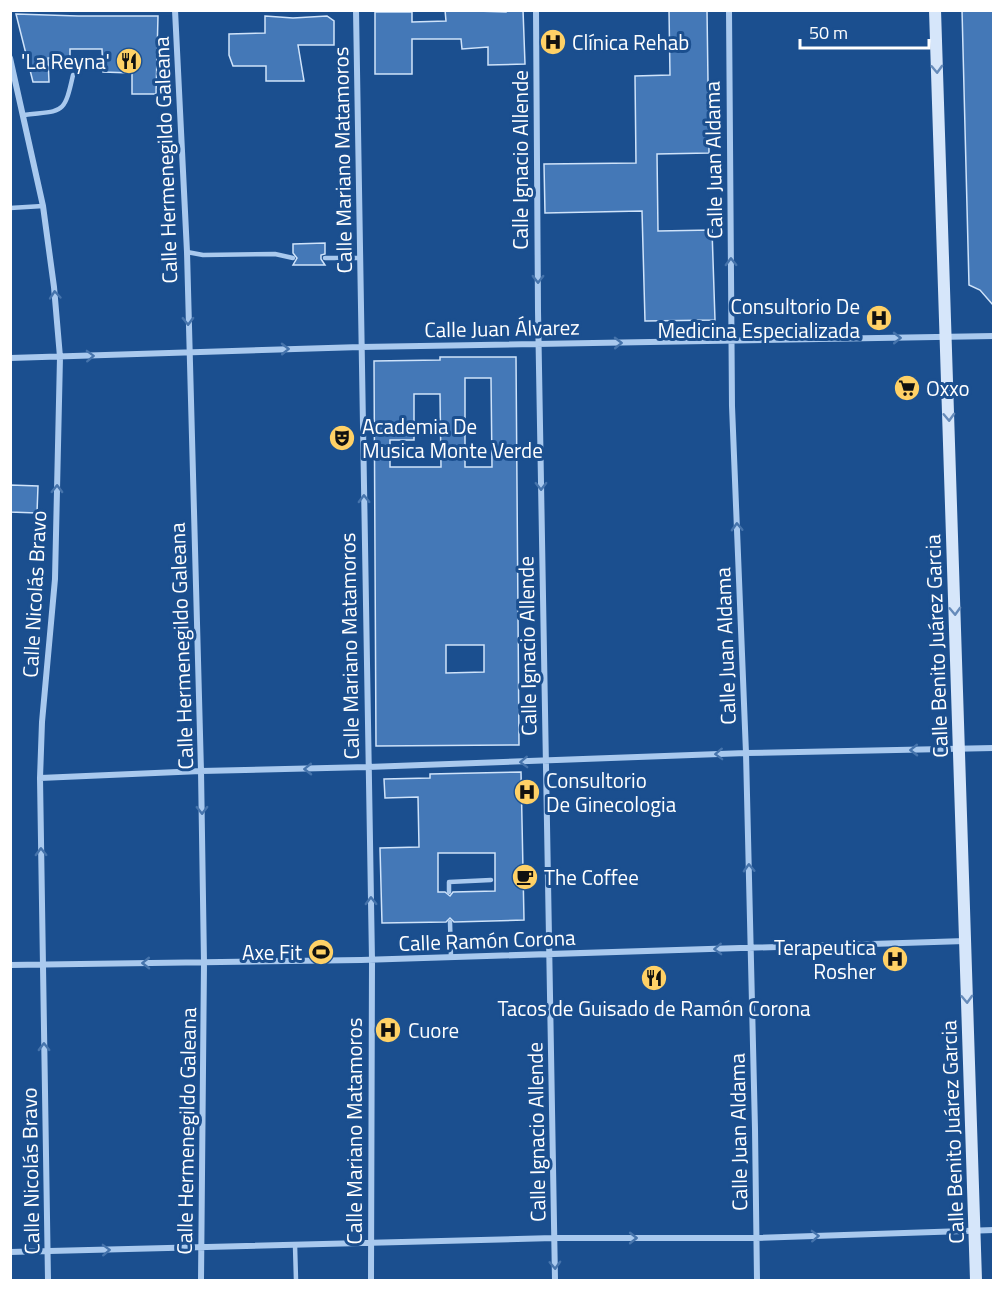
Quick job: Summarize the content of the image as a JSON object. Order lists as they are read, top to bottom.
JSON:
{
  "streets": {
    "main road": ["Calle Benito Juárez Garcia"],
    "street": [
      "Calle Hermenegildo Galeana",
      "Calle Mariano Matamoros",
      "Calle Ignacio Allende",
      "Calle Juan Aldama",
      "Calle Juan Álvarez",
      "Calle Nicolás Bravo",
      "Calle Ramón Corona"
    ]
  },
  "crossings": [
    ["Calle Hermenegildo Galeana", "Calle Juan Álvarez"],
    ["Calle Hermenegildo Galeana", "Calle Ramón Corona"],
    ["Calle Mariano Matamoros", "Calle Juan Álvarez"],
    ["Calle Mariano Matamoros", "Calle Ramón Corona"],
    ["Calle Ignacio Allende", "Calle Juan Álvarez"],
    ["Calle Ignacio Allende", "Calle Ramón Corona"],
    ["Calle Juan Aldama", "Calle Juan Álvarez"],
    ["Calle Juan Aldama", "Calle Ramón Corona"],
    ["Calle Juan Álvarez", "Calle Nicolás Bravo"],
    ["Calle Juan Álvarez", "Calle Benito Juárez Garcia"],
    ["Calle Nicolás Bravo", "Calle Ramón Corona"],
    ["Calle Benito Juárez Garcia", "Calle Ramón Corona"]
  ],
  "one_way": [
    "Calle Mariano Matamoros",
    "Calle Ignacio Allende",
    "Calle Juan Aldama",
    "Calle Juan Álvarez",
    "Calle Nicolás Bravo",
    "Calle Benito Juárez Garcia",
    "Calle Ramón Corona"
  ],
  "places": {
    "hospital": [
      "Clínica Rehab",
      "Consultorio De Medicina Especializada",
      "Consultorio De Ginecologia",
      "Terapeutica Rosher",
      "Cuore"
    ],
    "restaurant": ["'La Reyna'", "Tacos de Guisado de Ramón Corona"],
    "supermarket": ["Oxxo"],
    "theatre": ["Academia De Musica Monte Verde"],
    "cafe": ["The Coffee"],
    "sports": ["Axe Fit"]
  },
  "scale_bar": "50 m"
}
